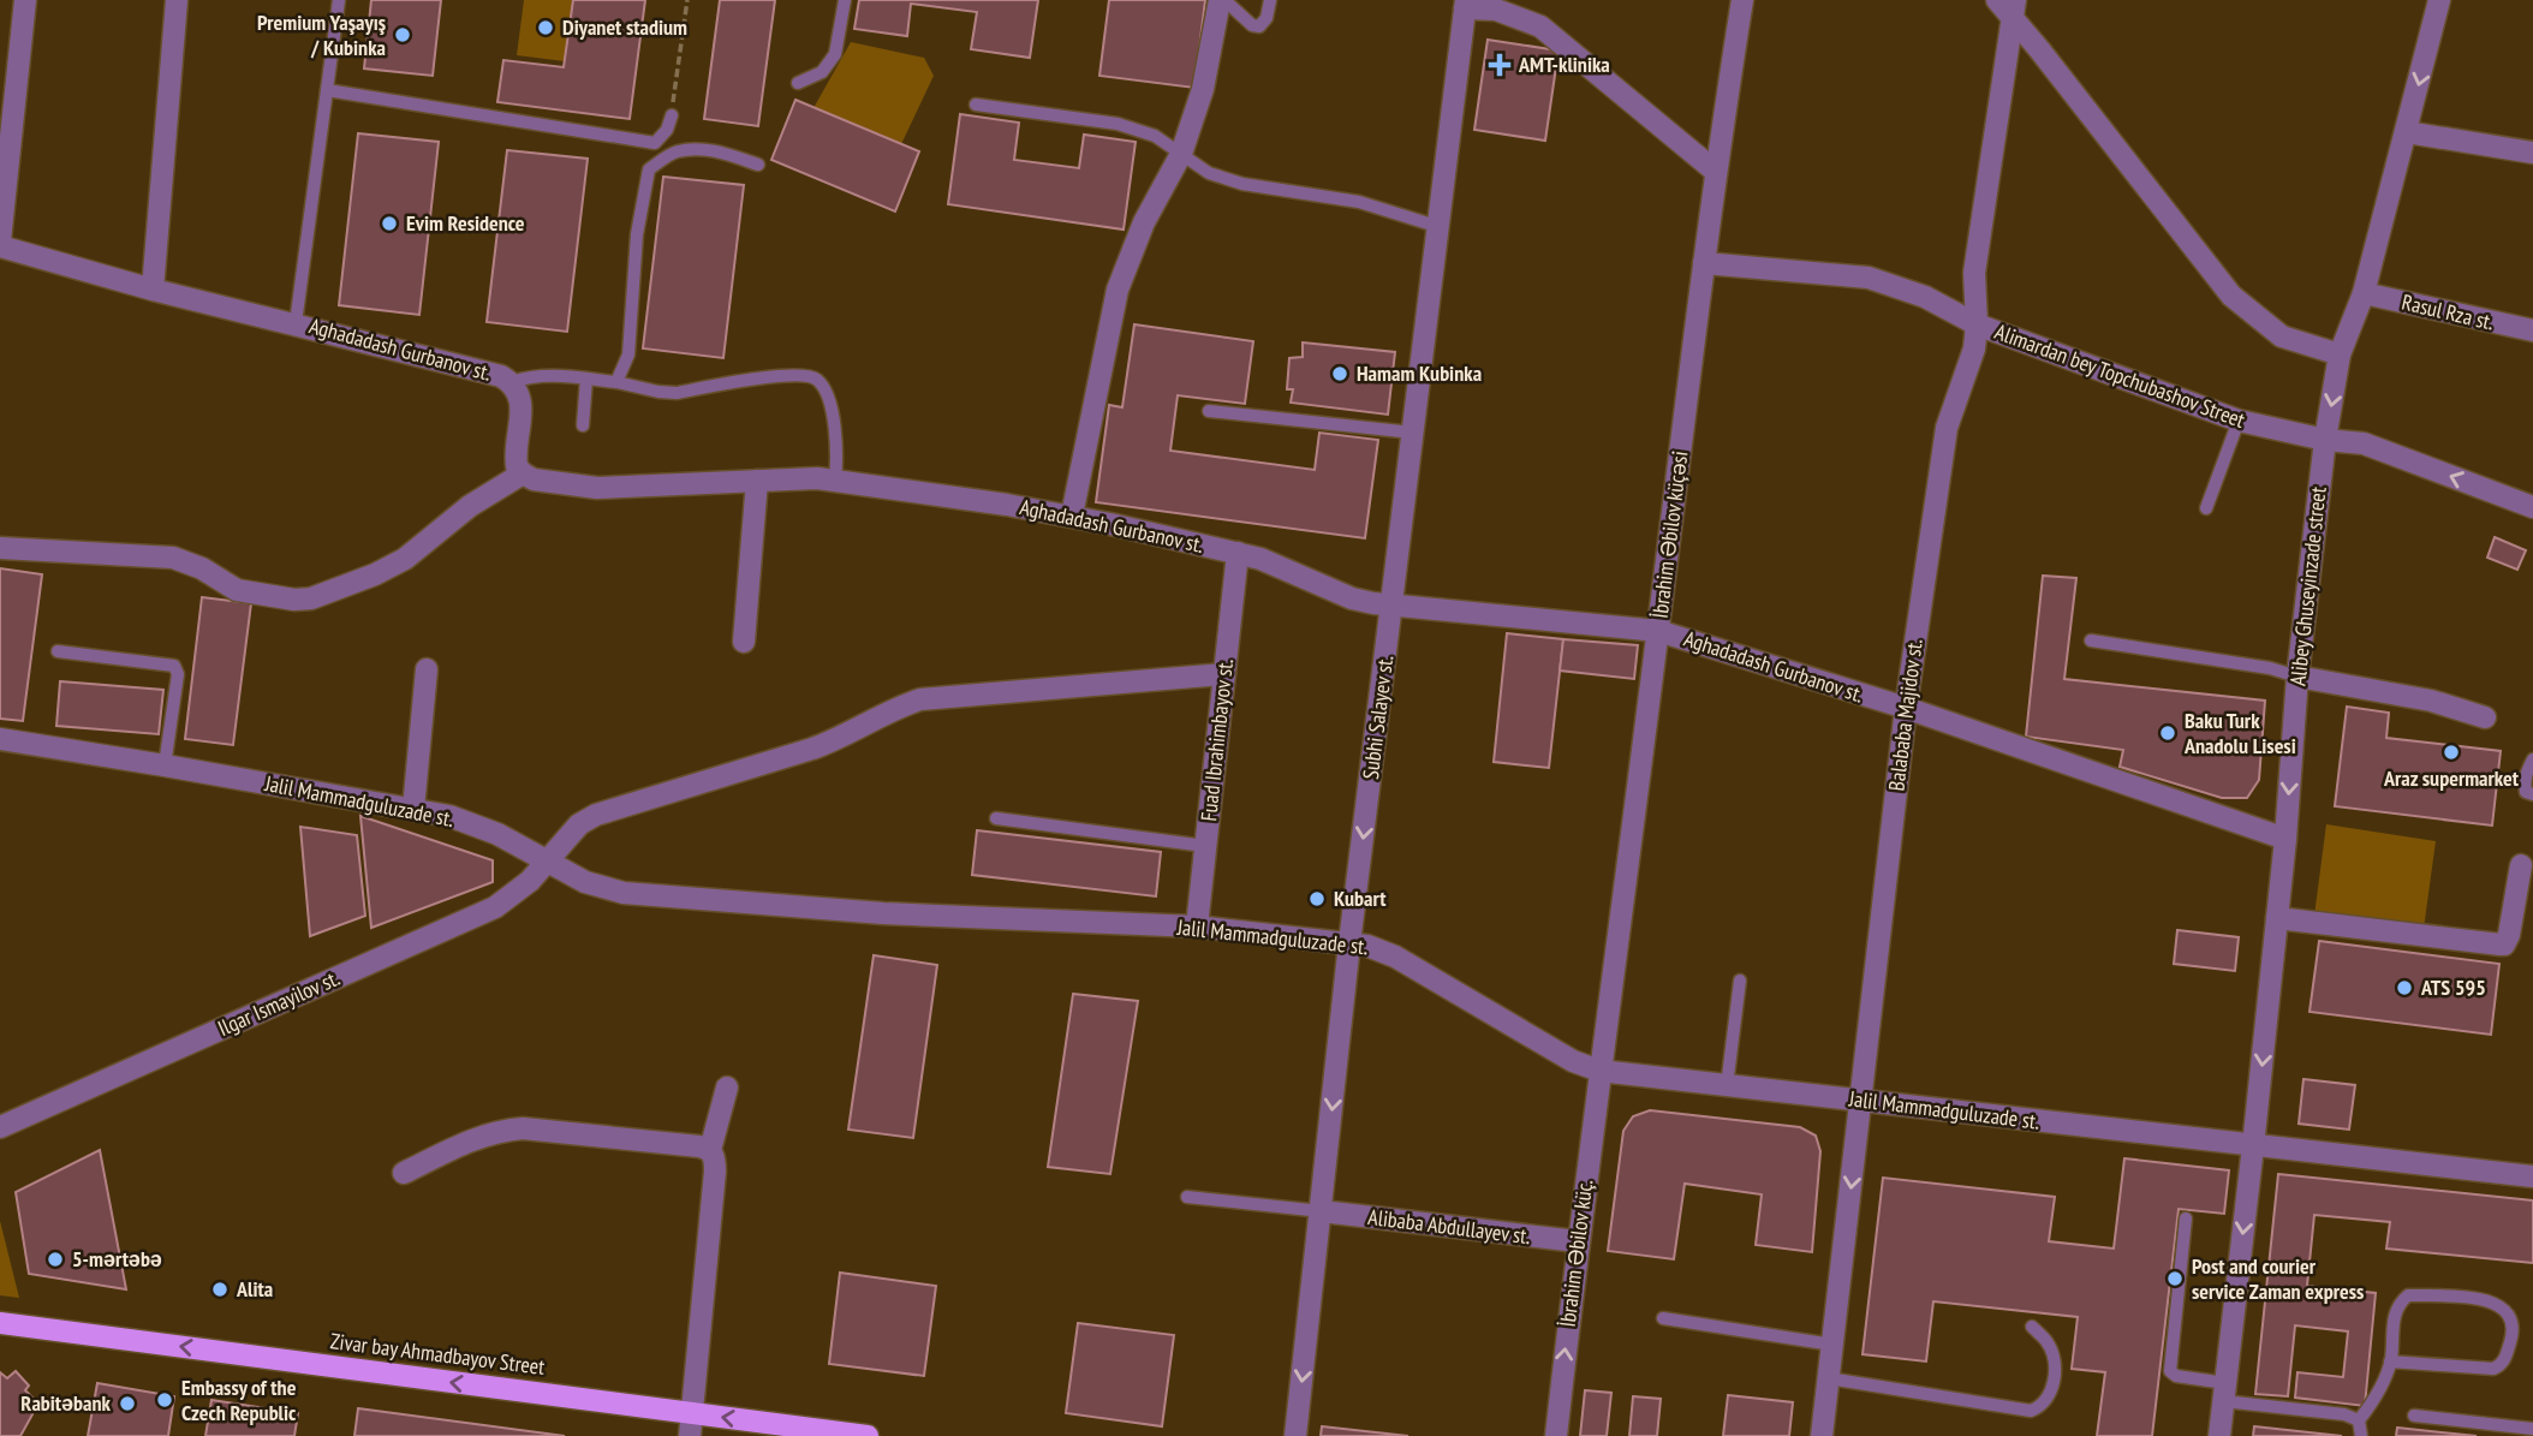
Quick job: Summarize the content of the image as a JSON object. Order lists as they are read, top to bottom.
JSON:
{
  "streets": {
    "main road": ["Zivar bay Ahmadbayov Street"],
    "street": [
      "Rasul Rza st.",
      "Aghadadash Gurbanov st.",
      "Alimardan bey Topchubashov Street",
      "İbrahim Əbilov küçəsi",
      "Alibey Ghuseyinzade street",
      "Balababa Majidov st.",
      "Subhi Salayev st.",
      "Fuad Ibrahimbayov st.",
      "Jalil Mammadguluzade st.",
      "Ilgar Ismayilov st.",
      "Alibaba Abdullayev st.",
      "İbrahim Əbilov küç."
    ]
  },
  "crossings": [
    ["Rasul Rza st.", "Alibey Ghuseyinzade street"],
    ["Aghadadash Gurbanov st.", "İbrahim Əbilov küçəsi"],
    ["Aghadadash Gurbanov st.", "Alibey Ghuseyinzade street"],
    ["Aghadadash Gurbanov st.", "Balababa Majidov st."],
    ["Aghadadash Gurbanov st.", "Subhi Salayev st."],
    ["Aghadadash Gurbanov st.", "Fuad Ibrahimbayov st."],
    ["Alimardan bey Topchubashov Street", "İbrahim Əbilov küçəsi"],
    ["Alimardan bey Topchubashov Street", "Alibey Ghuseyinzade street"],
    ["Alimardan bey Topchubashov Street", "Balababa Majidov st."],
    ["İbrahim Əbilov küçəsi", "Jalil Mammadguluzade st."],
    ["İbrahim Əbilov küçəsi", "İbrahim Əbilov küç."],
    ["Alibey Ghuseyinzade street", "Jalil Mammadguluzade st."],
    ["Balababa Majidov st.", "Jalil Mammadguluzade st."],
    ["Subhi Salayev st.", "Jalil Mammadguluzade st."],
    ["Subhi Salayev st.", "Alibaba Abdullayev st."],
    ["Fuad Ibrahimbayov st.", "Jalil Mammadguluzade st."],
    ["Fuad Ibrahimbayov st.", "Ilgar Ismayilov st."],
    ["Jalil Mammadguluzade st.", "Ilgar Ismayilov st."],
    ["Jalil Mammadguluzade st.", "İbrahim Əbilov küç."],
    ["Alibaba Abdullayev st.", "İbrahim Əbilov küç."]
  ],
  "one_way": [
    "Alibey Ghuseyinzade street",
    "Subhi Salayev st.",
    "İbrahim Əbilov küç.",
    "Zivar bay Ahmadbayov Street"
  ],
  "places": {
    "other": [
      "Diyanet stadium",
      "Premium Yaşayış / Kubinka",
      "Evim Residence",
      "Hamam Kubinka",
      "Baku Turk Anadolu Lisesi",
      "Araz supermarket",
      "Kubart",
      "ATS 595",
      "5-mərtəbə",
      "Post and courier service Zaman express",
      "Alita",
      "Embassy of the Czech Republic",
      "Rabitəbank"
    ],
    "health": ["AMT-klinika"]
  }
}
